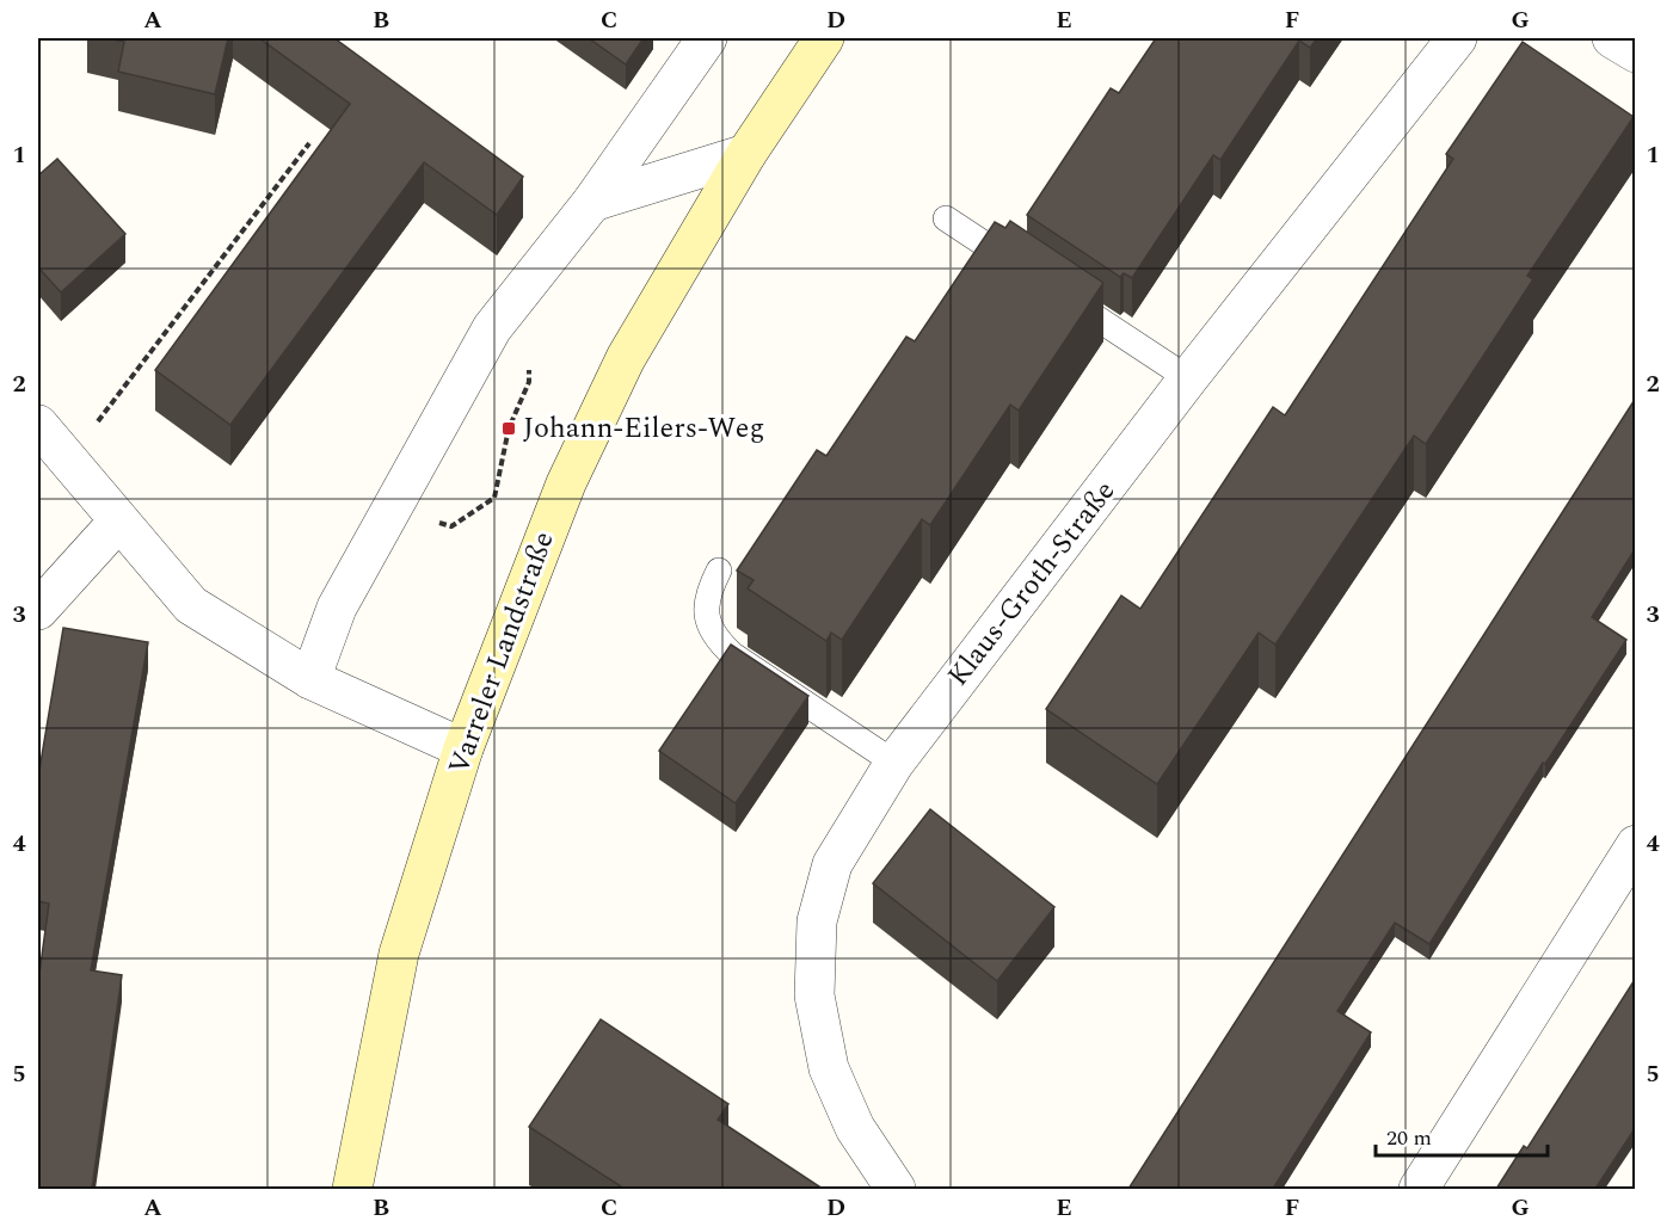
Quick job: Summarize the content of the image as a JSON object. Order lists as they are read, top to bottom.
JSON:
{
  "streets": {
    "main road": ["Varreler Landstraße"],
    "street": ["Klaus-Groth-Straße"]
  },
  "places": {
    "transit": ["Johann-Eilers-Weg"]
  },
  "scale_bar": "20 m",
  "grid": {
    "columns": [
      "A",
      "B",
      "C",
      "D",
      "E",
      "F",
      "G"
    ],
    "rows": [
      "1",
      "2",
      "3",
      "4",
      "5"
    ]
  }
}
